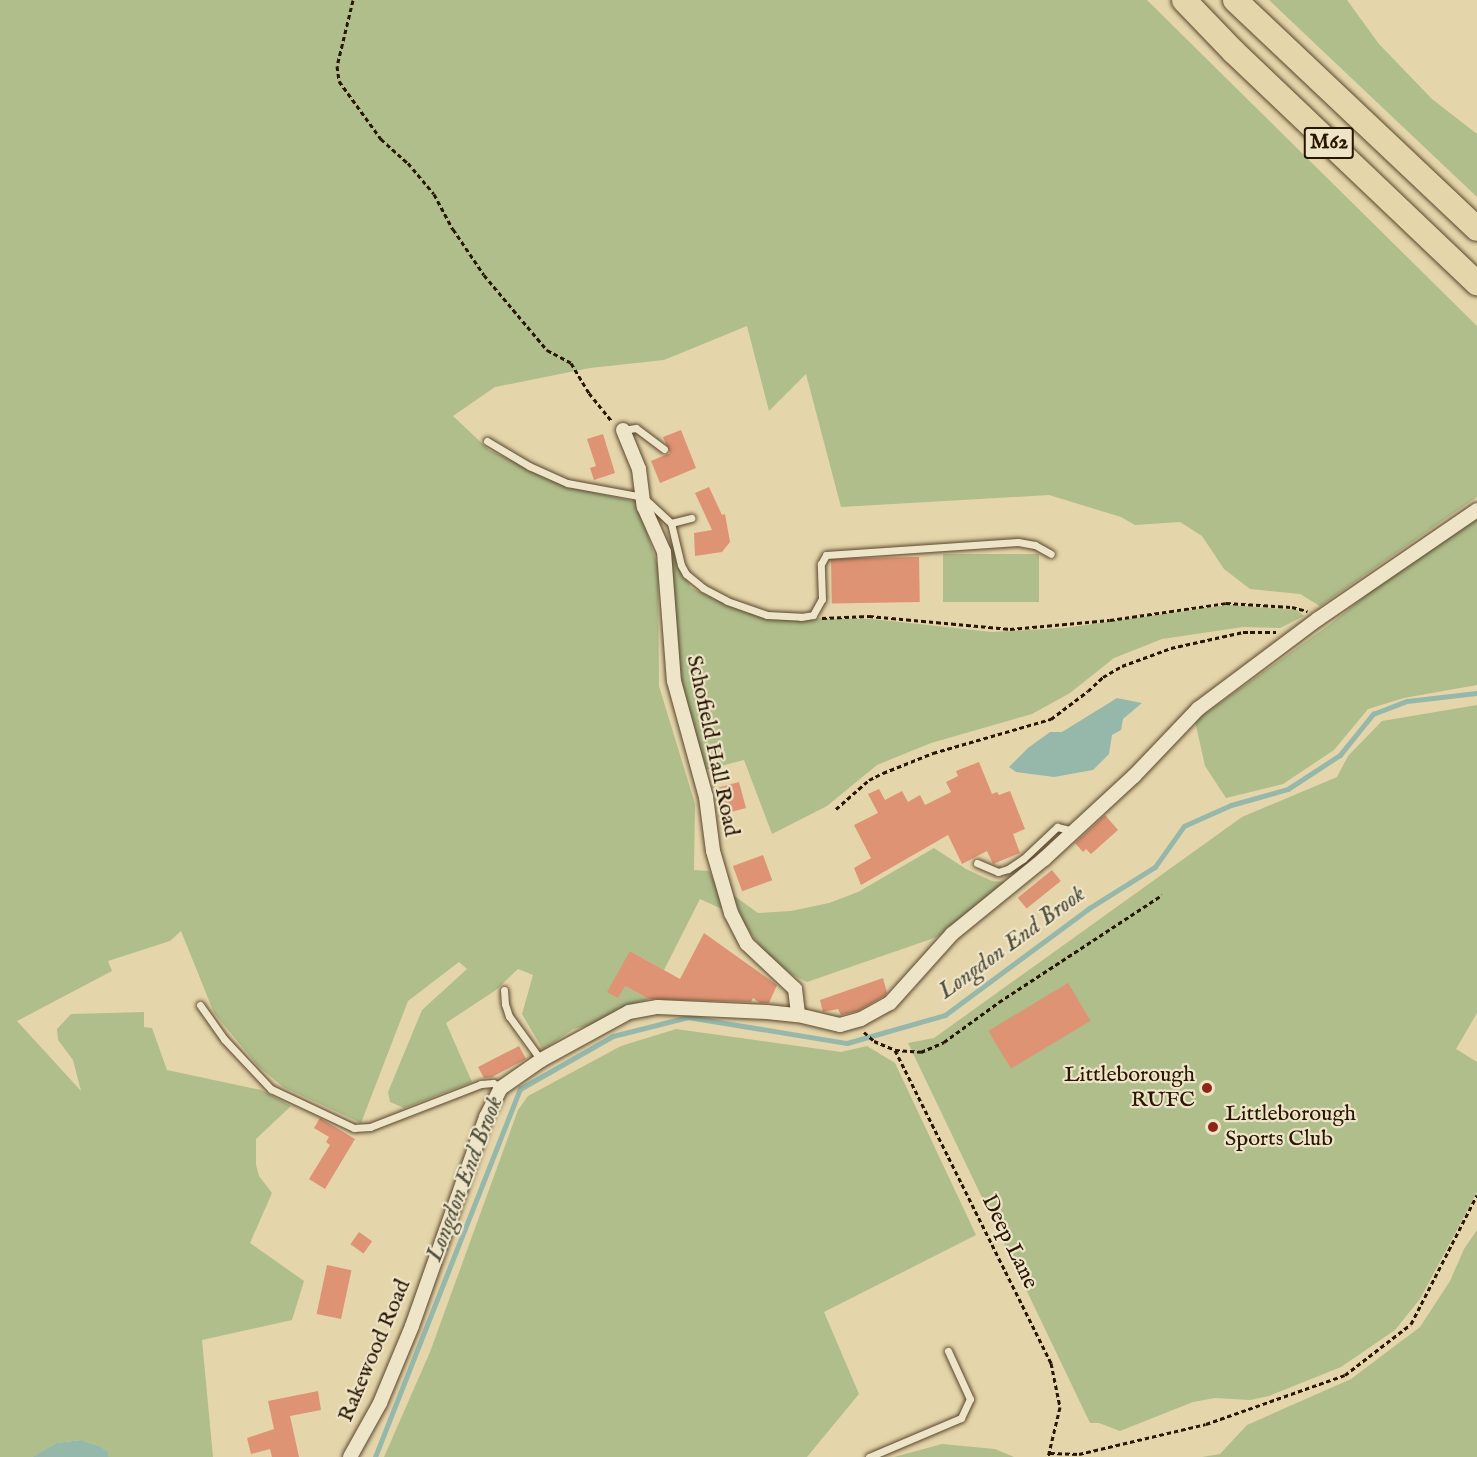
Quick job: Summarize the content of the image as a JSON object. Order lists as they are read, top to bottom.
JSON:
{
  "streets": {
    "highway": ["M62"],
    "street": ["Schofield Hall Road", "Rakewood Road"],
    "path": ["Deep Lane"]
  },
  "crossings": [
    ["Schofield Hall Road", "Rakewood Road"]
  ],
  "water": ["Longdon End Brook"],
  "places": ["Littleborough RUFC", "Littleborough Sports Club"]
}
